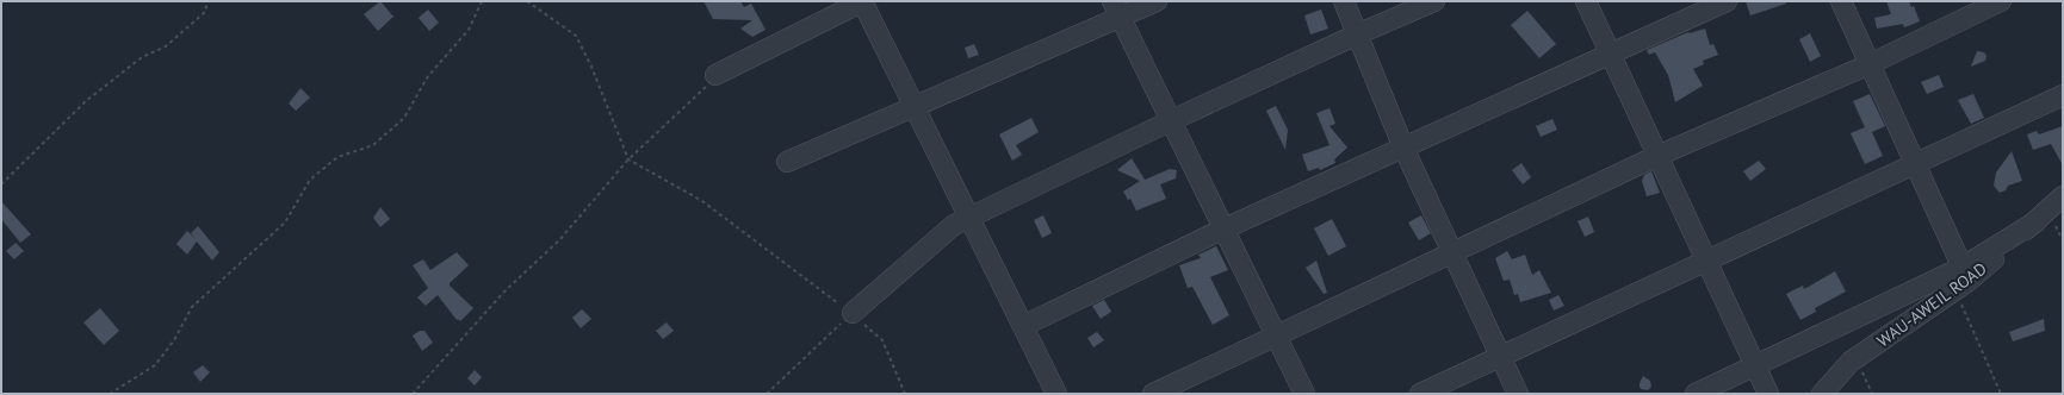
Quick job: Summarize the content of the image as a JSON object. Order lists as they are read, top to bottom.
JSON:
{
  "streets": {
    "street": ["WAU-AWEIL ROAD"]
  }
}
